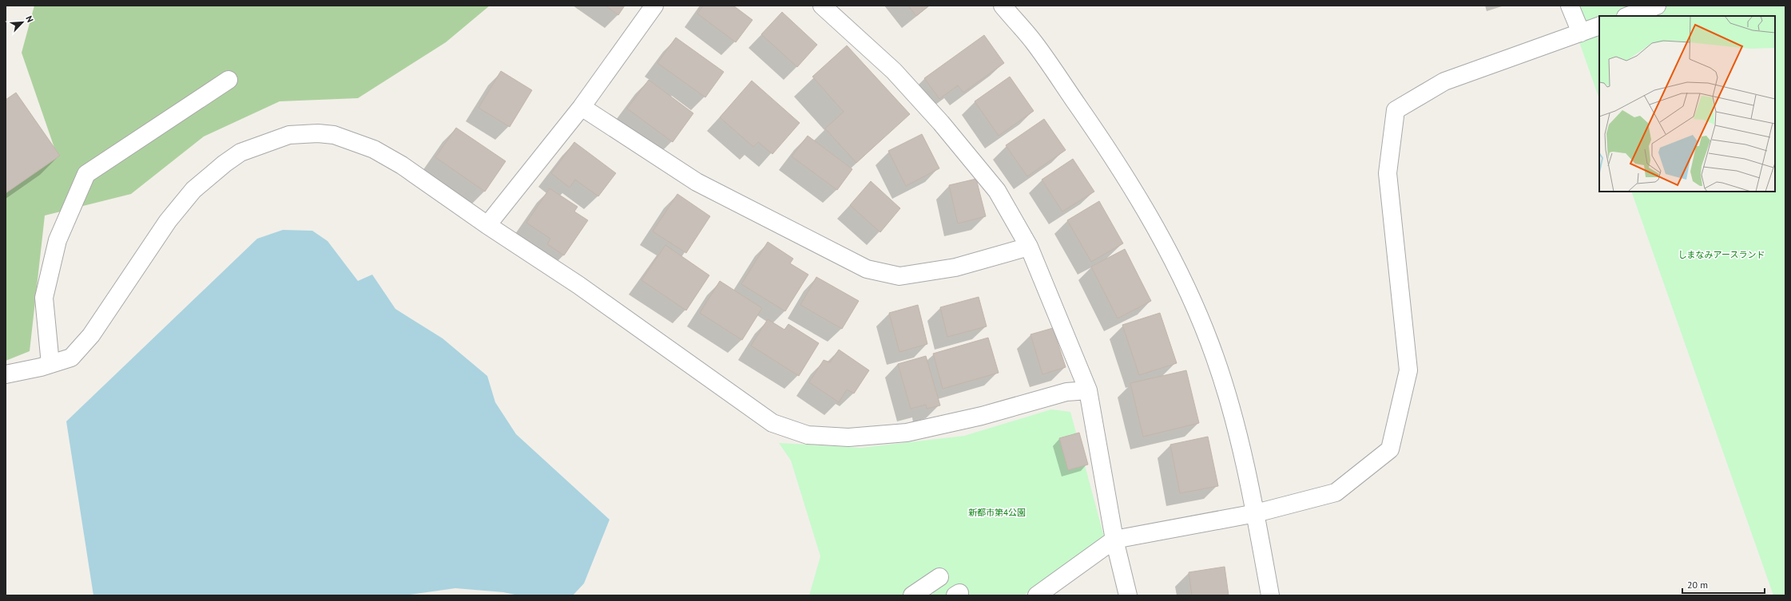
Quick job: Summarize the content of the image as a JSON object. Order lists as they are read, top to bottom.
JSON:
{
  "parks": ["しまなみアースランド", "新都市第4公園"],
  "scale_bar": "20 m",
  "north": "top right"
}
